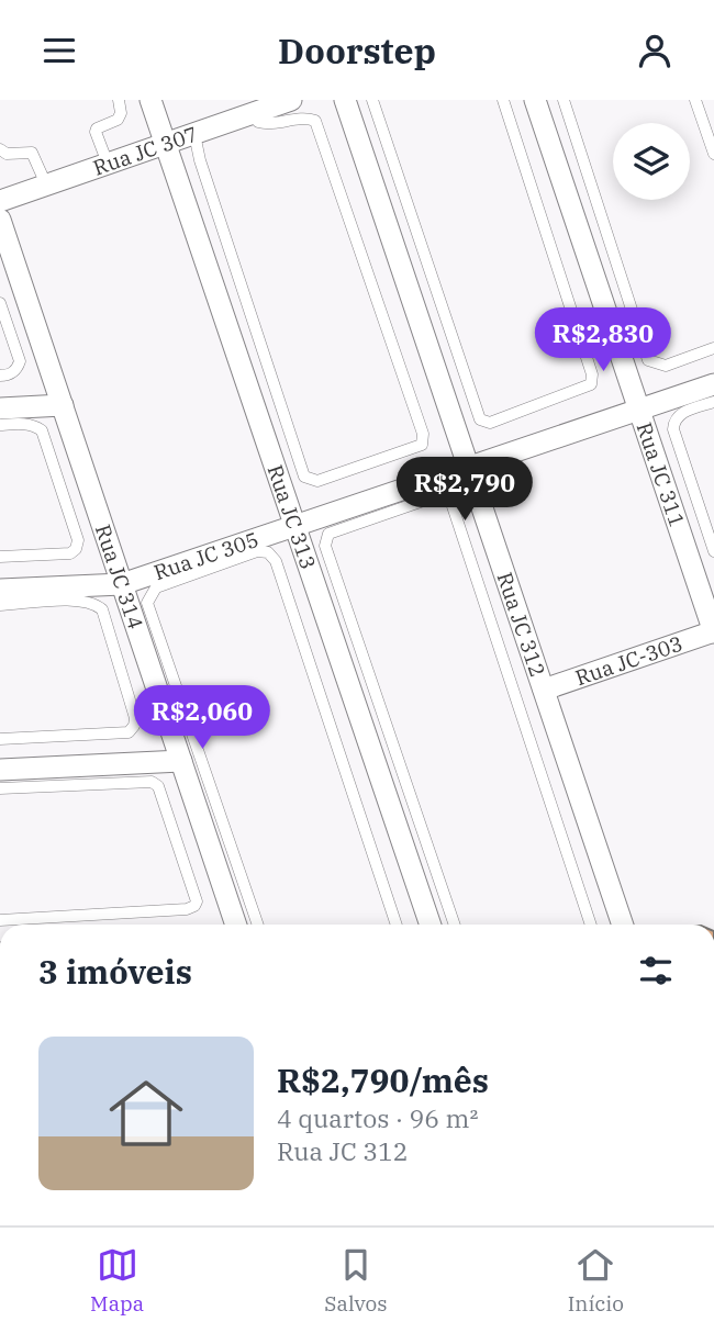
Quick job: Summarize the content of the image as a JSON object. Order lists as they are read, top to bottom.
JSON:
{
  "streets": {
    "street": [
      "Rua JC 307",
      "Rua JC 311",
      "Rua JC 313",
      "Rua JC 305",
      "Rua JC 314",
      "Rua JC 312",
      "Rua JC-303"
    ]
  },
  "crossings": [
    ["Rua JC 307", "Rua JC 313"],
    ["Rua JC 311", "Rua JC 305"],
    ["Rua JC 311", "Rua JC-303"],
    ["Rua JC 313", "Rua JC 305"],
    ["Rua JC 305", "Rua JC 314"],
    ["Rua JC 305", "Rua JC 312"],
    ["Rua JC 312", "Rua JC-303"]
  ],
  "page": {
    "header": "Doorstep",
    "price": ["R$2,830", "R$2,790", "R$2,060"],
    "heading": "3 imóveis",
    "list": [
      {
        "name": "R$2,790/mês",
        "note": "4 quartos · 96 m² · Rua JC 312"
      }
    ],
    "tabs": ["Mapa", "Salvos", "Início"]
  }
}
